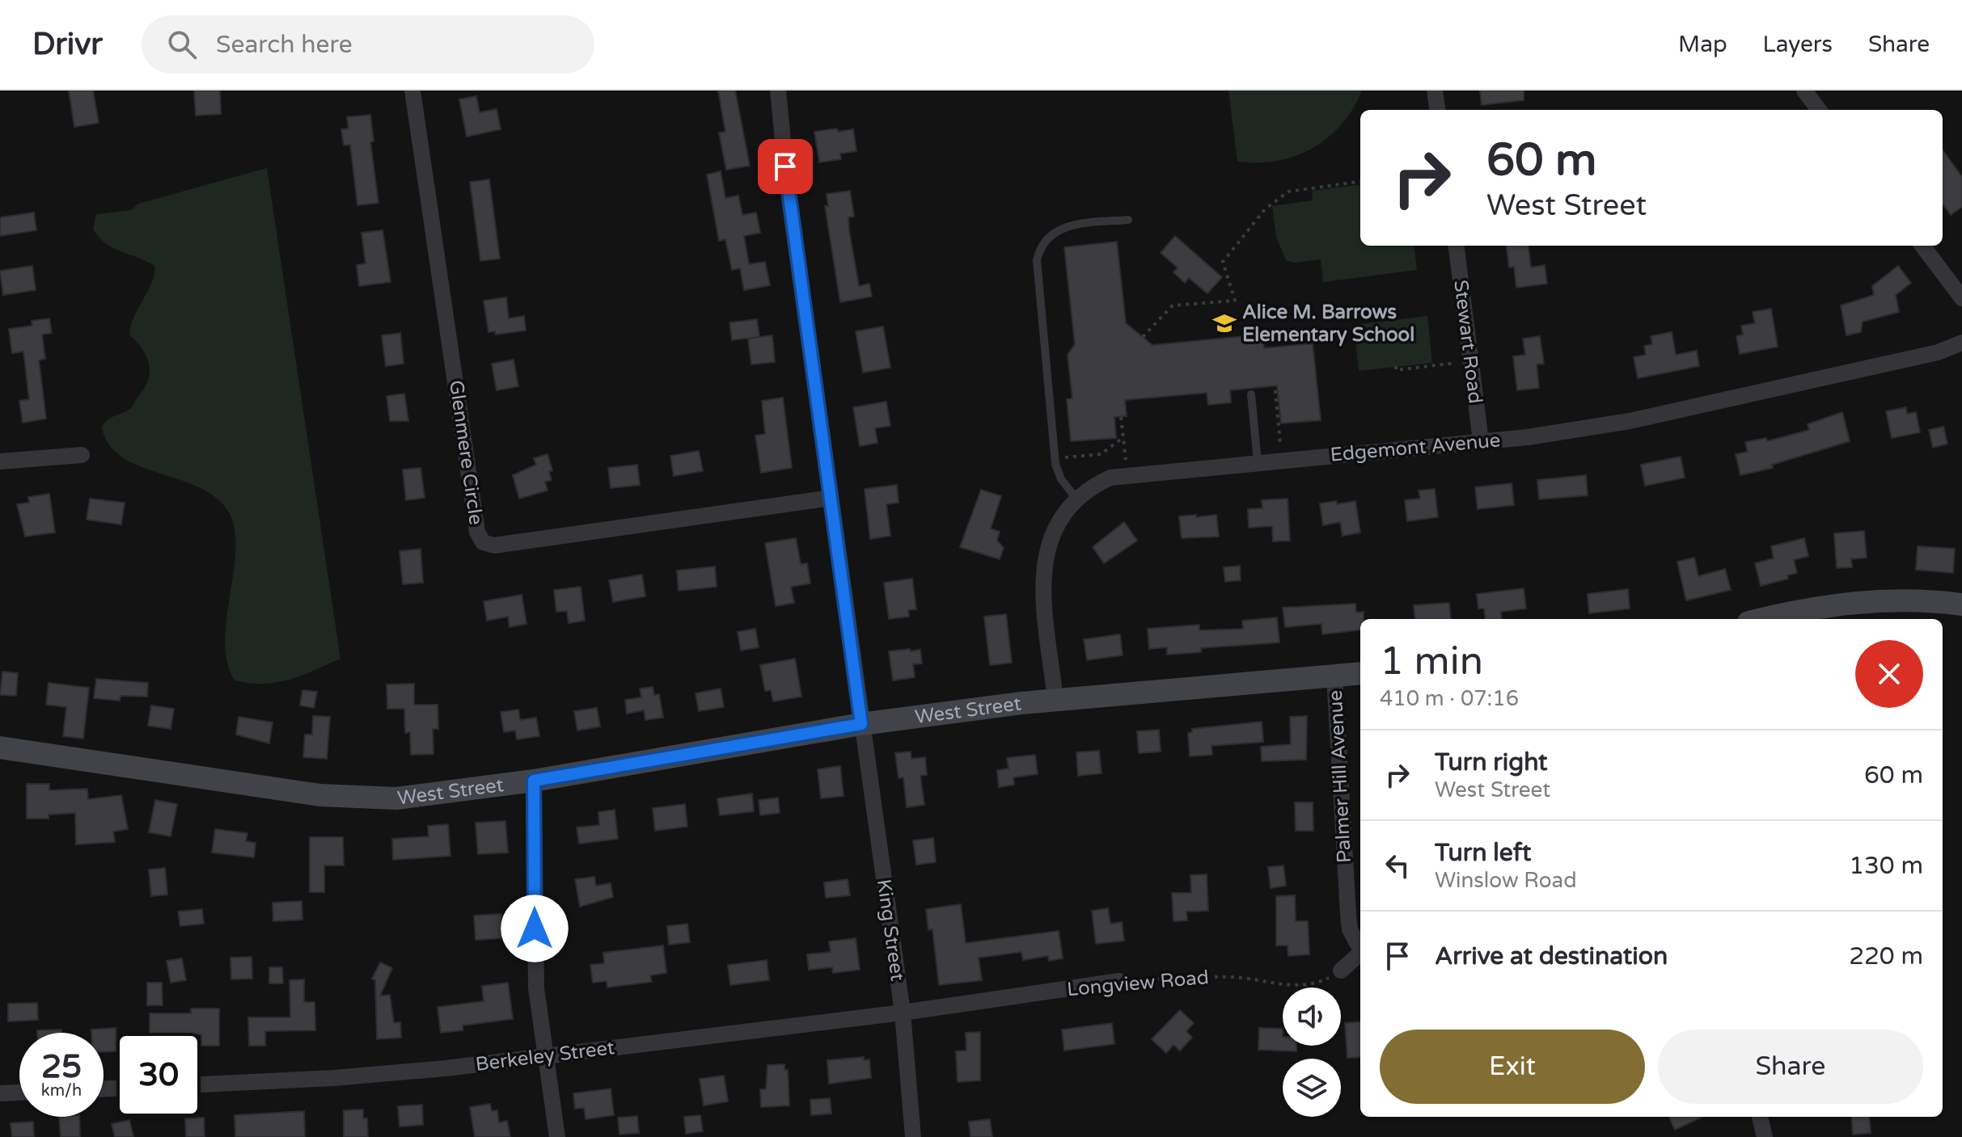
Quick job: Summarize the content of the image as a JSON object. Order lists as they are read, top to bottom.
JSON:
{
  "streets": {
    "main road": ["West Street"],
    "street": [
      "Stewart Road",
      "Edgemont Avenue",
      "Glenmere Circle",
      "Palmer Hill Avenue",
      "King Street",
      "Longview Road",
      "Berkeley Street"
    ]
  },
  "crossings": [
    ["Stewart Road", "Edgemont Avenue"],
    ["Edgemont Avenue", "West Street"],
    ["Glenmere Circle", "King Street"],
    ["West Street", "Palmer Hill Avenue"],
    ["West Street", "King Street"],
    ["King Street", "Longview Road"],
    ["King Street", "Berkeley Street"],
    ["Longview Road", "Berkeley Street"]
  ],
  "places": {
    "school or university": ["Alice M. Barrows Elementary School"]
  },
  "page": {
    "header": "Drivr",
    "search": "Search here",
    "nav": ["Map", "Layers", "Share"],
    "turn": ["60 m", "West Street"],
    "heading": ["1 min", "410 m · 07:16"],
    "list": [
      {
        "name": "Turn right",
        "note": "West Street",
        "value": "60 m"
      },
      {
        "name": "Turn left",
        "note": "Winslow Road",
        "value": "130 m"
      },
      {
        "name": "Arrive at destination",
        "value": "220 m"
      }
    ],
    "buttons": ["Exit", "Share"],
    "speed": "25 km/h",
    "limit": "30"
  }
}
